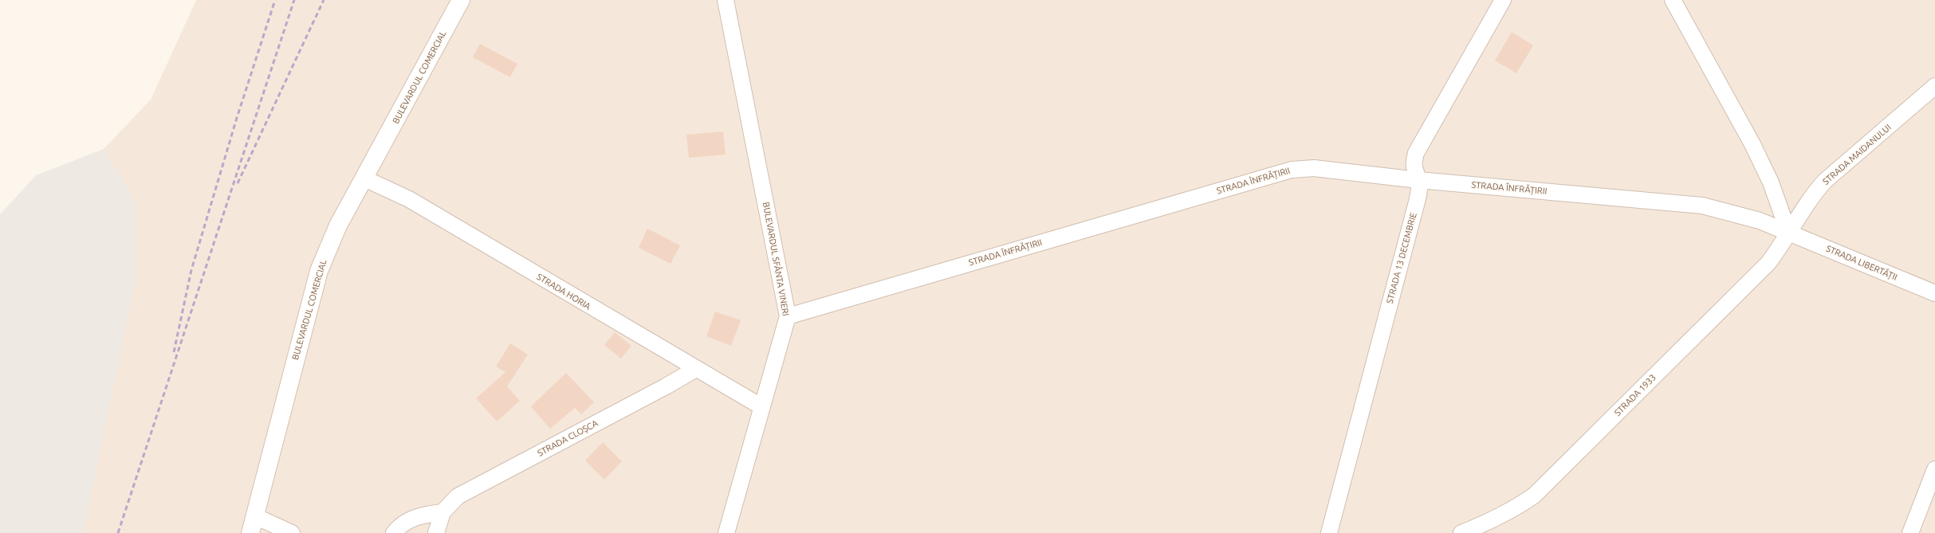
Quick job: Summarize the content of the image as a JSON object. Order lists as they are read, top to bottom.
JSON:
{
  "streets": {
    "main road": ["BULEVARDUL COMERCIAL"],
    "street": [
      "STRADA MAIDANULUI",
      "STRADA ÎNFRĂȚIRII",
      "STRADA 13 DECEMBRIE",
      "BULEVARDUL SFÂNTA VINERI",
      "STRADA LIBERTĂȚII",
      "STRADA HORIA",
      "STRADA 1933",
      "STRADA CLOȘCA"
    ]
  },
  "crossings": [
    ["BULEVARDUL COMERCIAL", "STRADA HORIA"],
    ["STRADA MAIDANULUI", "STRADA ÎNFRĂȚIRII"],
    ["STRADA MAIDANULUI", "STRADA LIBERTĂȚII"],
    ["STRADA MAIDANULUI", "STRADA 1933"],
    ["STRADA ÎNFRĂȚIRII", "STRADA 13 DECEMBRIE"],
    ["STRADA ÎNFRĂȚIRII", "BULEVARDUL SFÂNTA VINERI"],
    ["STRADA ÎNFRĂȚIRII", "STRADA LIBERTĂȚII"],
    ["STRADA ÎNFRĂȚIRII", "STRADA 1933"],
    ["BULEVARDUL SFÂNTA VINERI", "STRADA HORIA"],
    ["STRADA LIBERTĂȚII", "STRADA 1933"],
    ["STRADA HORIA", "STRADA CLOȘCA"]
  ]
}
